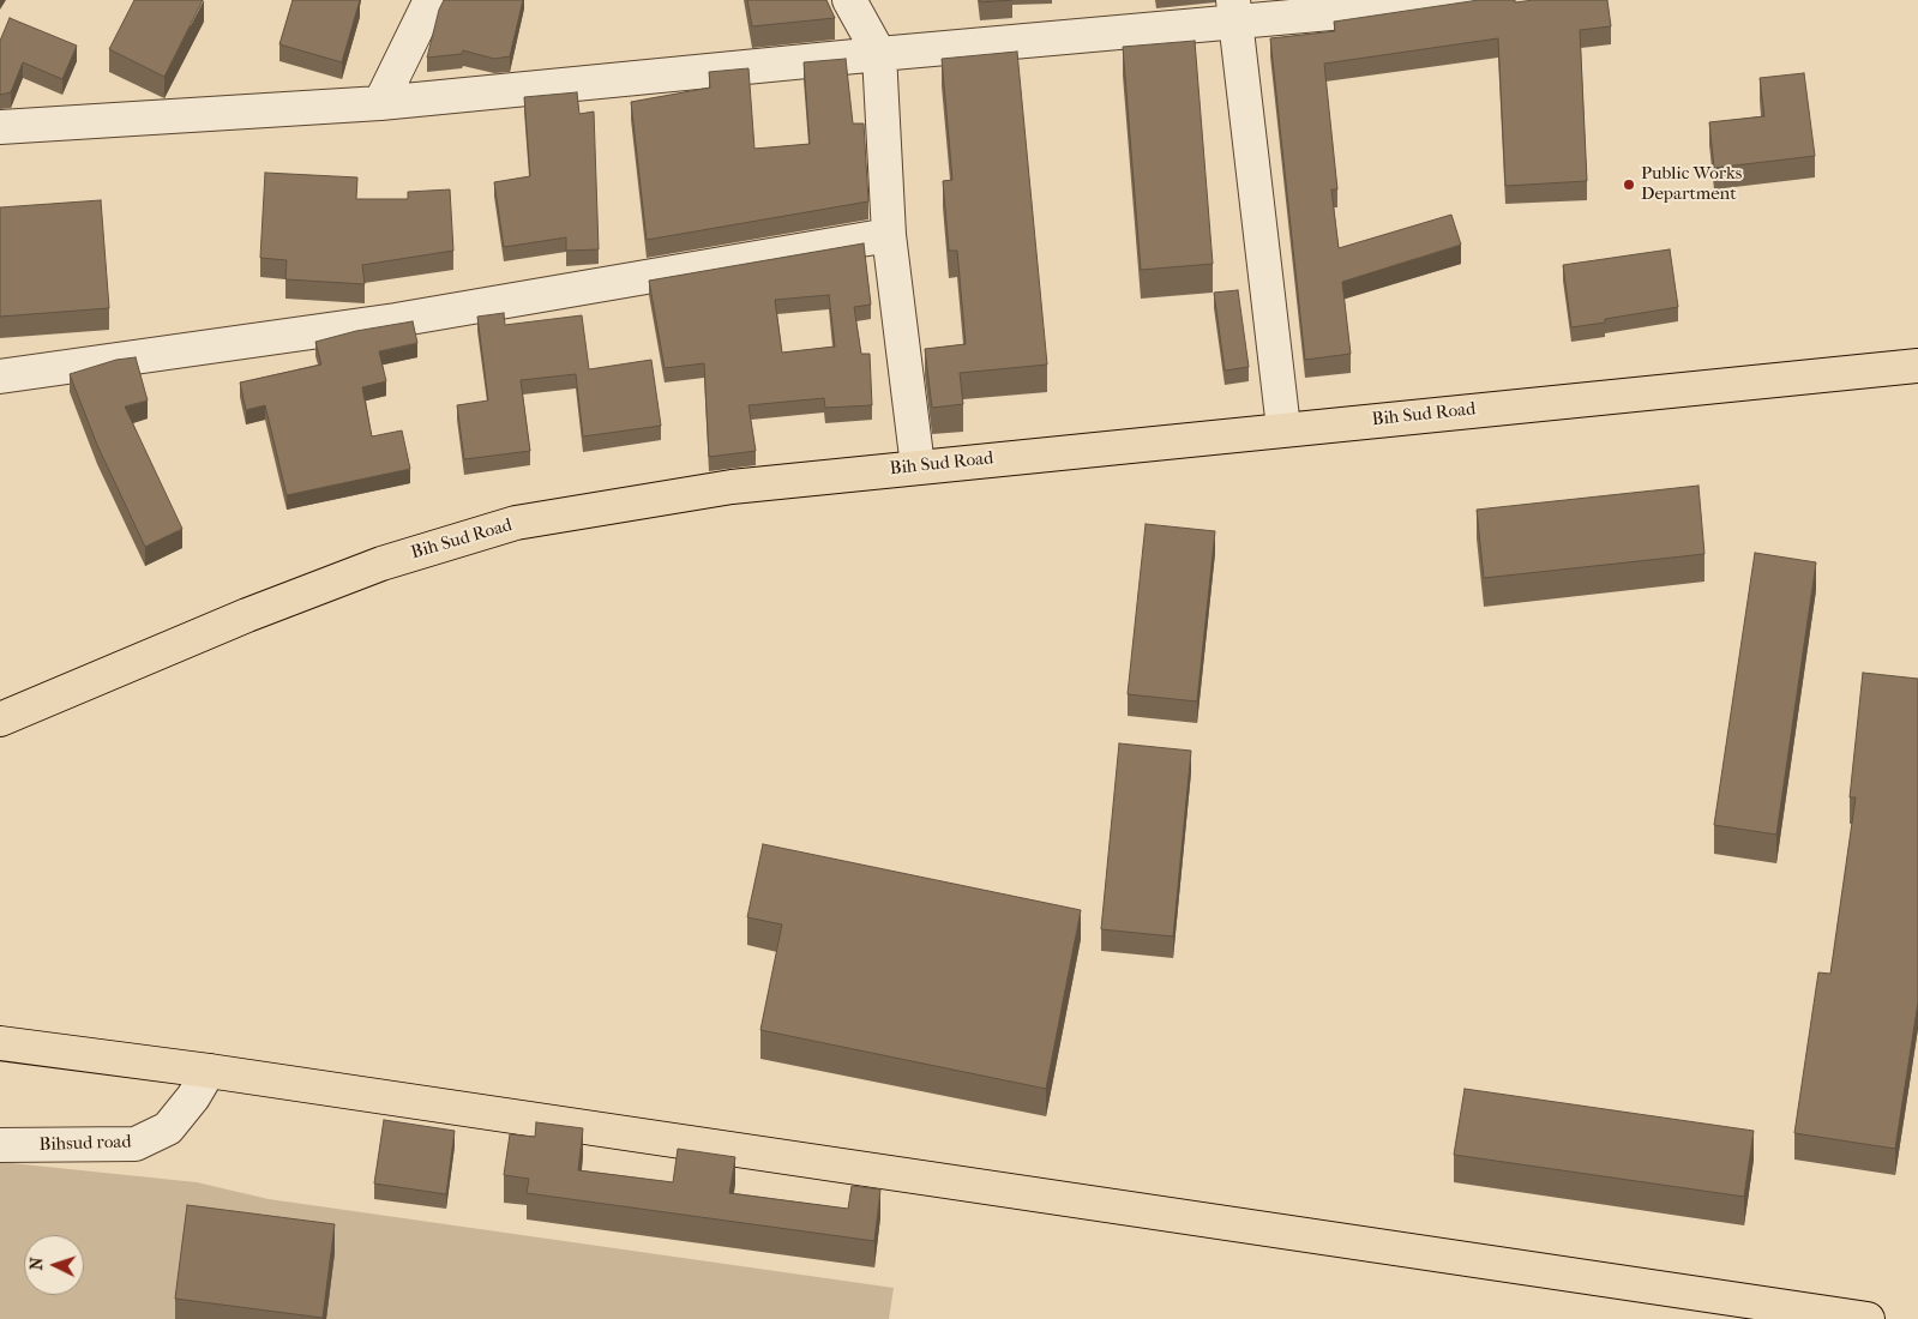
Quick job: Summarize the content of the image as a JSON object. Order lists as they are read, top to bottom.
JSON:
{
  "streets": {
    "main road": ["Bih Sud Road"],
    "street": ["Bihsud road"]
  },
  "places": ["Public Works Department"],
  "north": "left"
}
